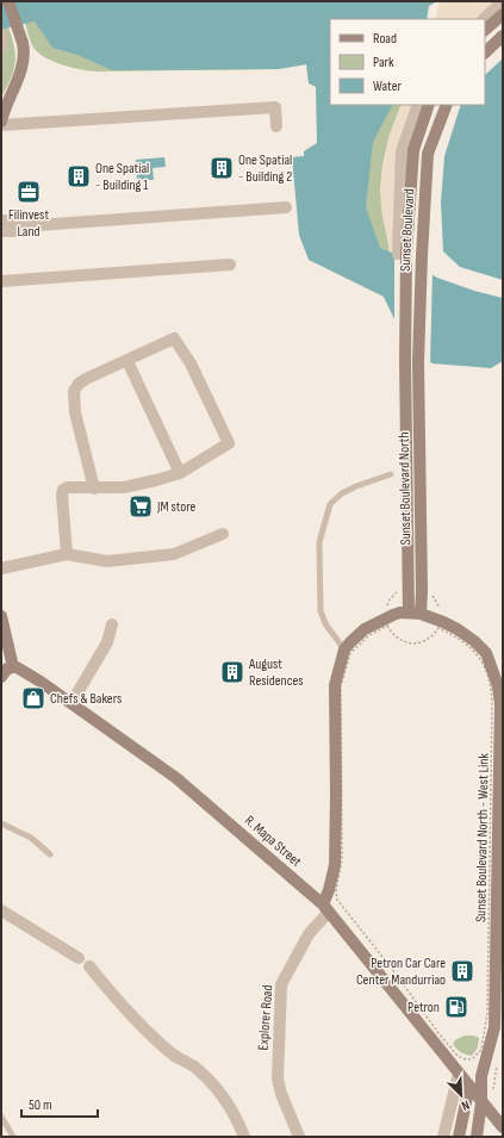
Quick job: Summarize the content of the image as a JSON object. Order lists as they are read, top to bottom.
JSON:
{
  "streets": {
    "main road": [
      "Sunset Boulevard",
      "Sunset Boulevard North",
      "Sunset Boulevard North - West Link",
      "R. Mapa Street"
    ],
    "street": ["Explorer Road"]
  },
  "crossings": [
    ["Sunset Boulevard", "Sunset Boulevard North"],
    ["Sunset Boulevard North - West Link", "R. Mapa Street"],
    ["R. Mapa Street", "Explorer Road"]
  ],
  "places": {
    "building": [
      "One Spatial - Building 2",
      "One Spatial - Building 1",
      "August Residences",
      "Petron Car Care Center Mandurriao"
    ],
    "office": ["Filinvest Land"],
    "supermarket": ["JM store"],
    "shop": ["Chefs & Bakers"],
    "fuel station": ["Petron"]
  },
  "legend": ["Road", "Park", "Water"],
  "scale_bar": "50 m",
  "north": "bottom right"
}
